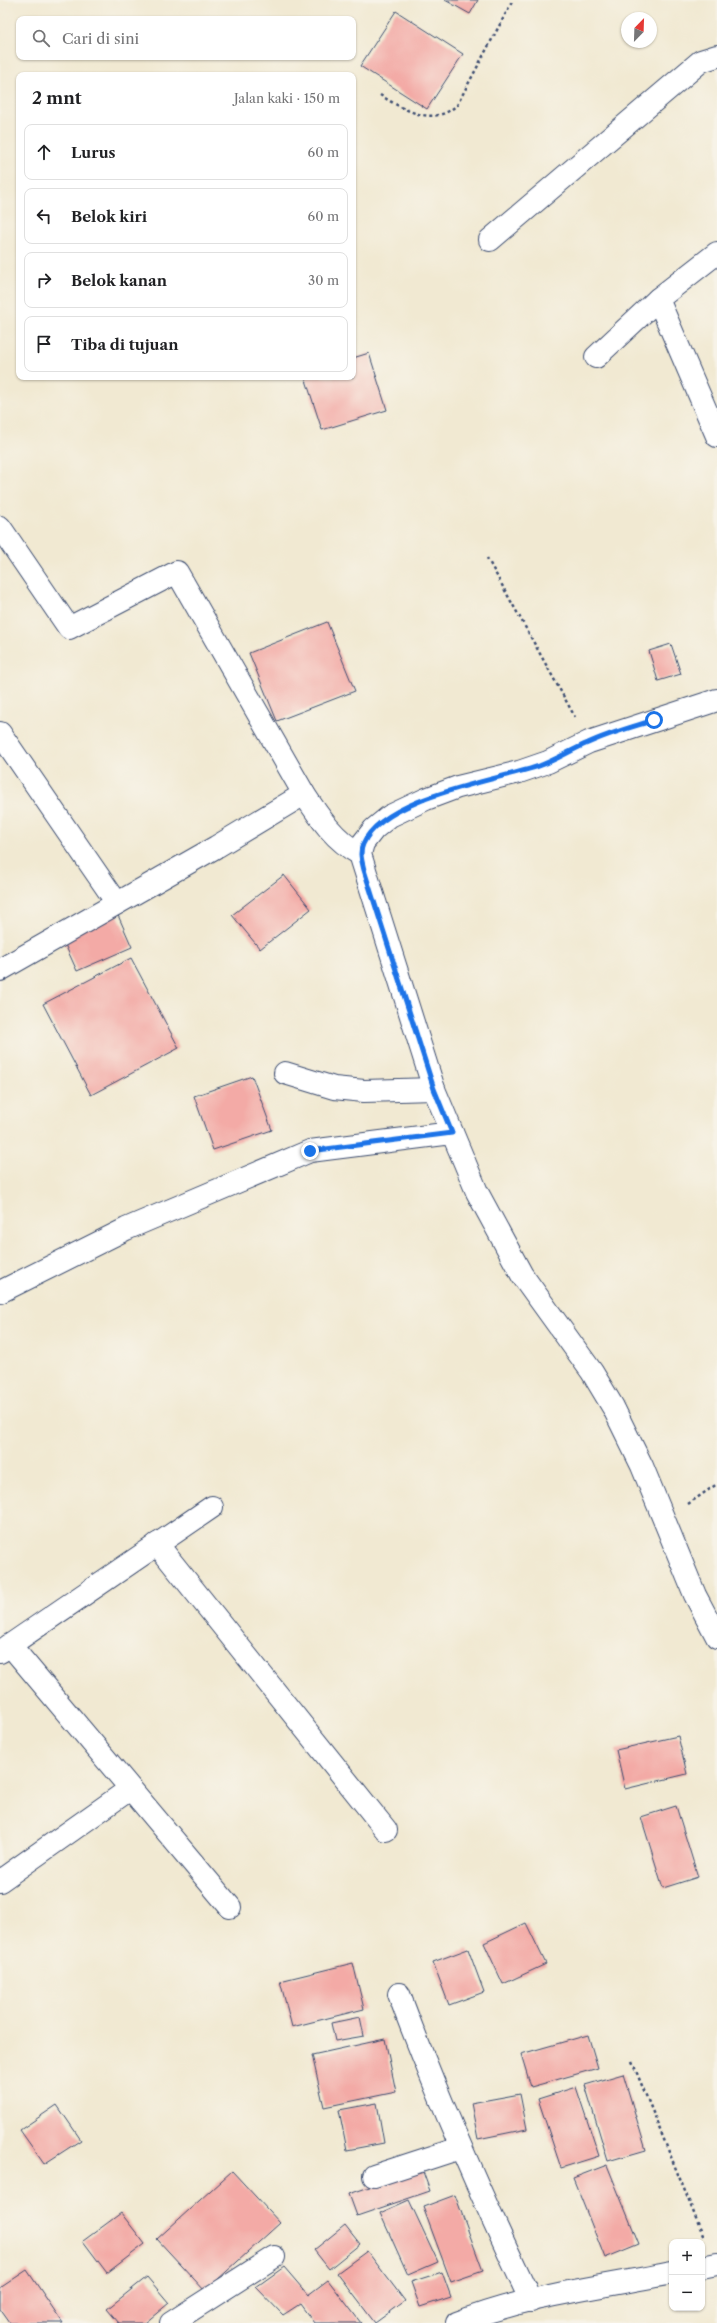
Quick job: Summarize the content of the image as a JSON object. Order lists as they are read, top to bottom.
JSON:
{
  "north": "top right",
  "page": {
    "search": "Cari di sini",
    "heading": ["2 mnt", "Jalan kaki · 150 m"],
    "list": [
      ["Lurus", "60 m"],
      ["Belok kiri", "60 m"],
      ["Belok kanan", "30 m"],
      "Tiba di tujuan"
    ],
    "map_buttons": ["+", "−"]
  }
}
